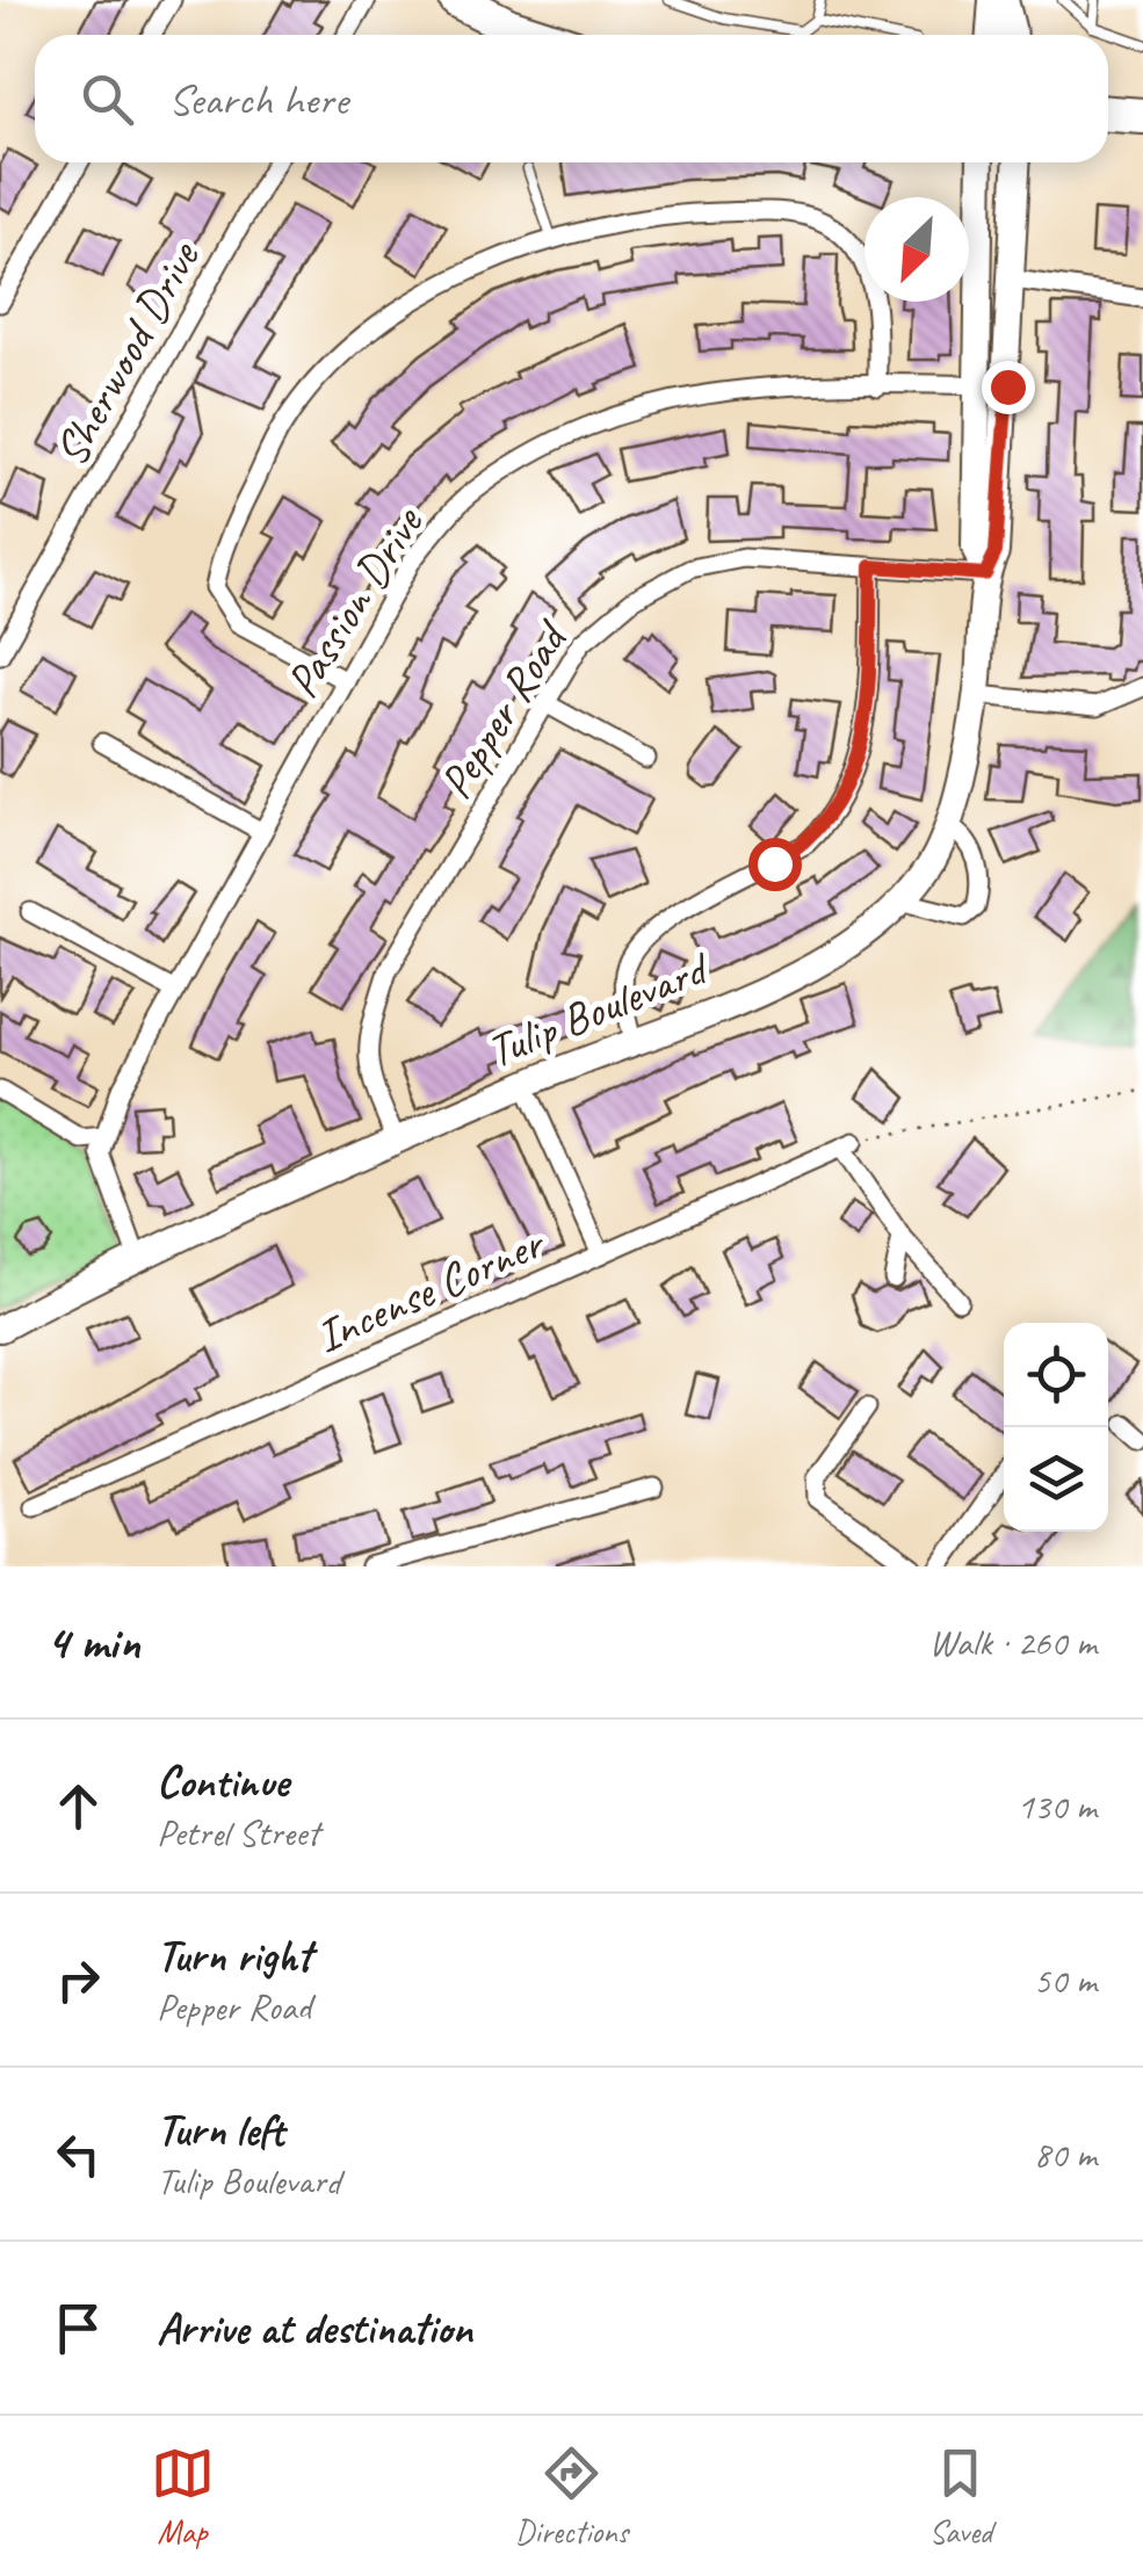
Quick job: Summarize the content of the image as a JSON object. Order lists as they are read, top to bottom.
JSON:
{
  "streets": {
    "street": [
      "Sherwood Drive",
      "Passion Drive",
      "Pepper Road",
      "Tulip Boulevard",
      "Incense Corner"
    ]
  },
  "crossings": [
    ["Passion Drive", "Tulip Boulevard"],
    ["Pepper Road", "Tulip Boulevard"]
  ],
  "north": "bottom left",
  "page": {
    "search": "Search here",
    "heading": ["4 min", "Walk · 260 m"],
    "list": [
      ["Continue", "Petrel Street", "130 m"],
      ["Turn right", "Pepper Road", "50 m"],
      ["Turn left", "Tulip Boulevard", "80 m"],
      "Arrive at destination"
    ],
    "nav": ["Map", "Directions", "Saved"]
  }
}
